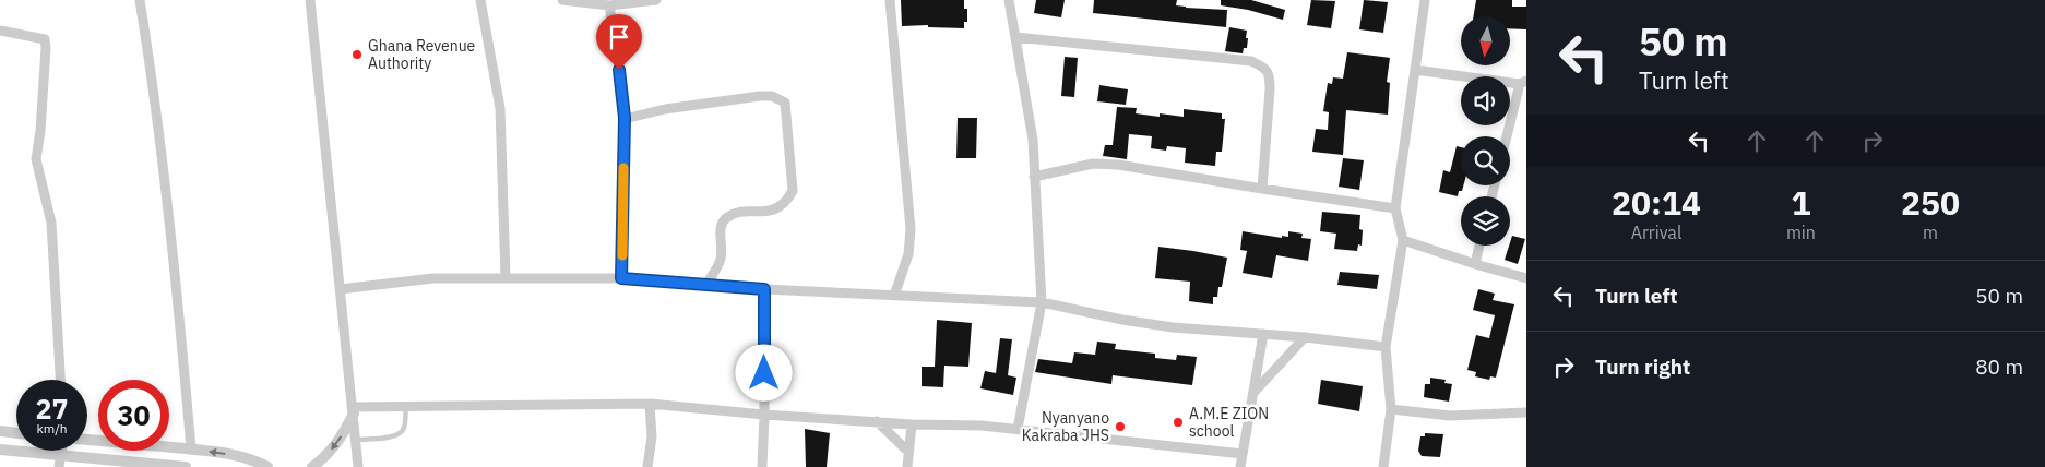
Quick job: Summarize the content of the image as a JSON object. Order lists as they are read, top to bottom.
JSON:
{
  "places": ["Ghana Revenue Authority", "A.M.E ZION school", "Nyanyano Kakraba JHS"],
  "north": "bottom",
  "page": {
    "turn": ["50 m", "Turn left"],
    "eta": [
      "20:14",
      "Arrival",
      "1",
      "min",
      "250",
      "m"
    ],
    "list": [
      {
        "name": "Turn left",
        "value": "50 m"
      },
      {
        "name": "Turn right",
        "value": "80 m"
      }
    ],
    "speed": "27 km/h",
    "limit": "30"
  }
}
